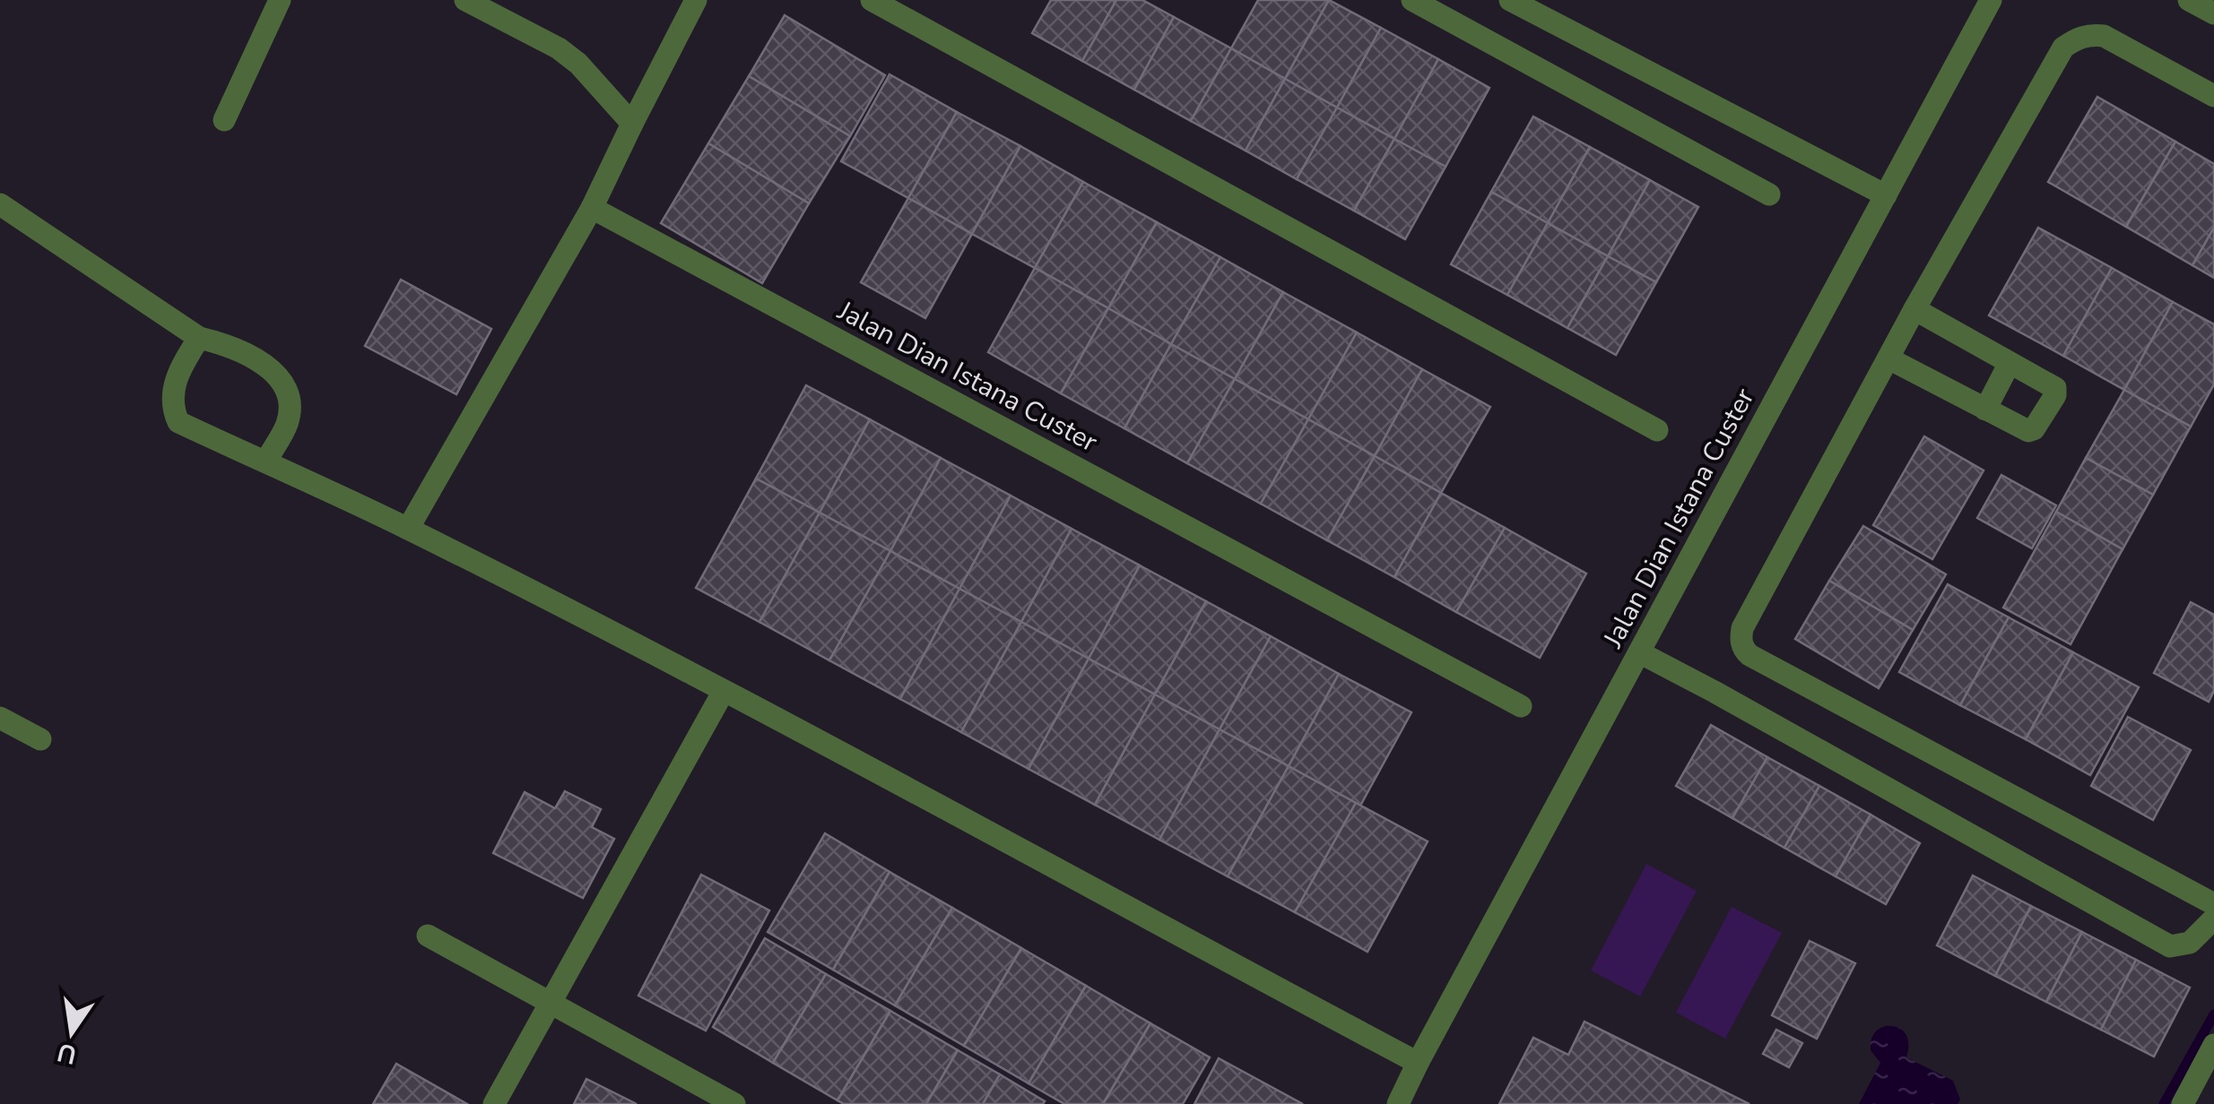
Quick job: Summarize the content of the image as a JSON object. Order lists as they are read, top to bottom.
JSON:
{
  "streets": {
    "street": ["Jalan Dian Istana Custer"]
  },
  "north": "bottom"
}
